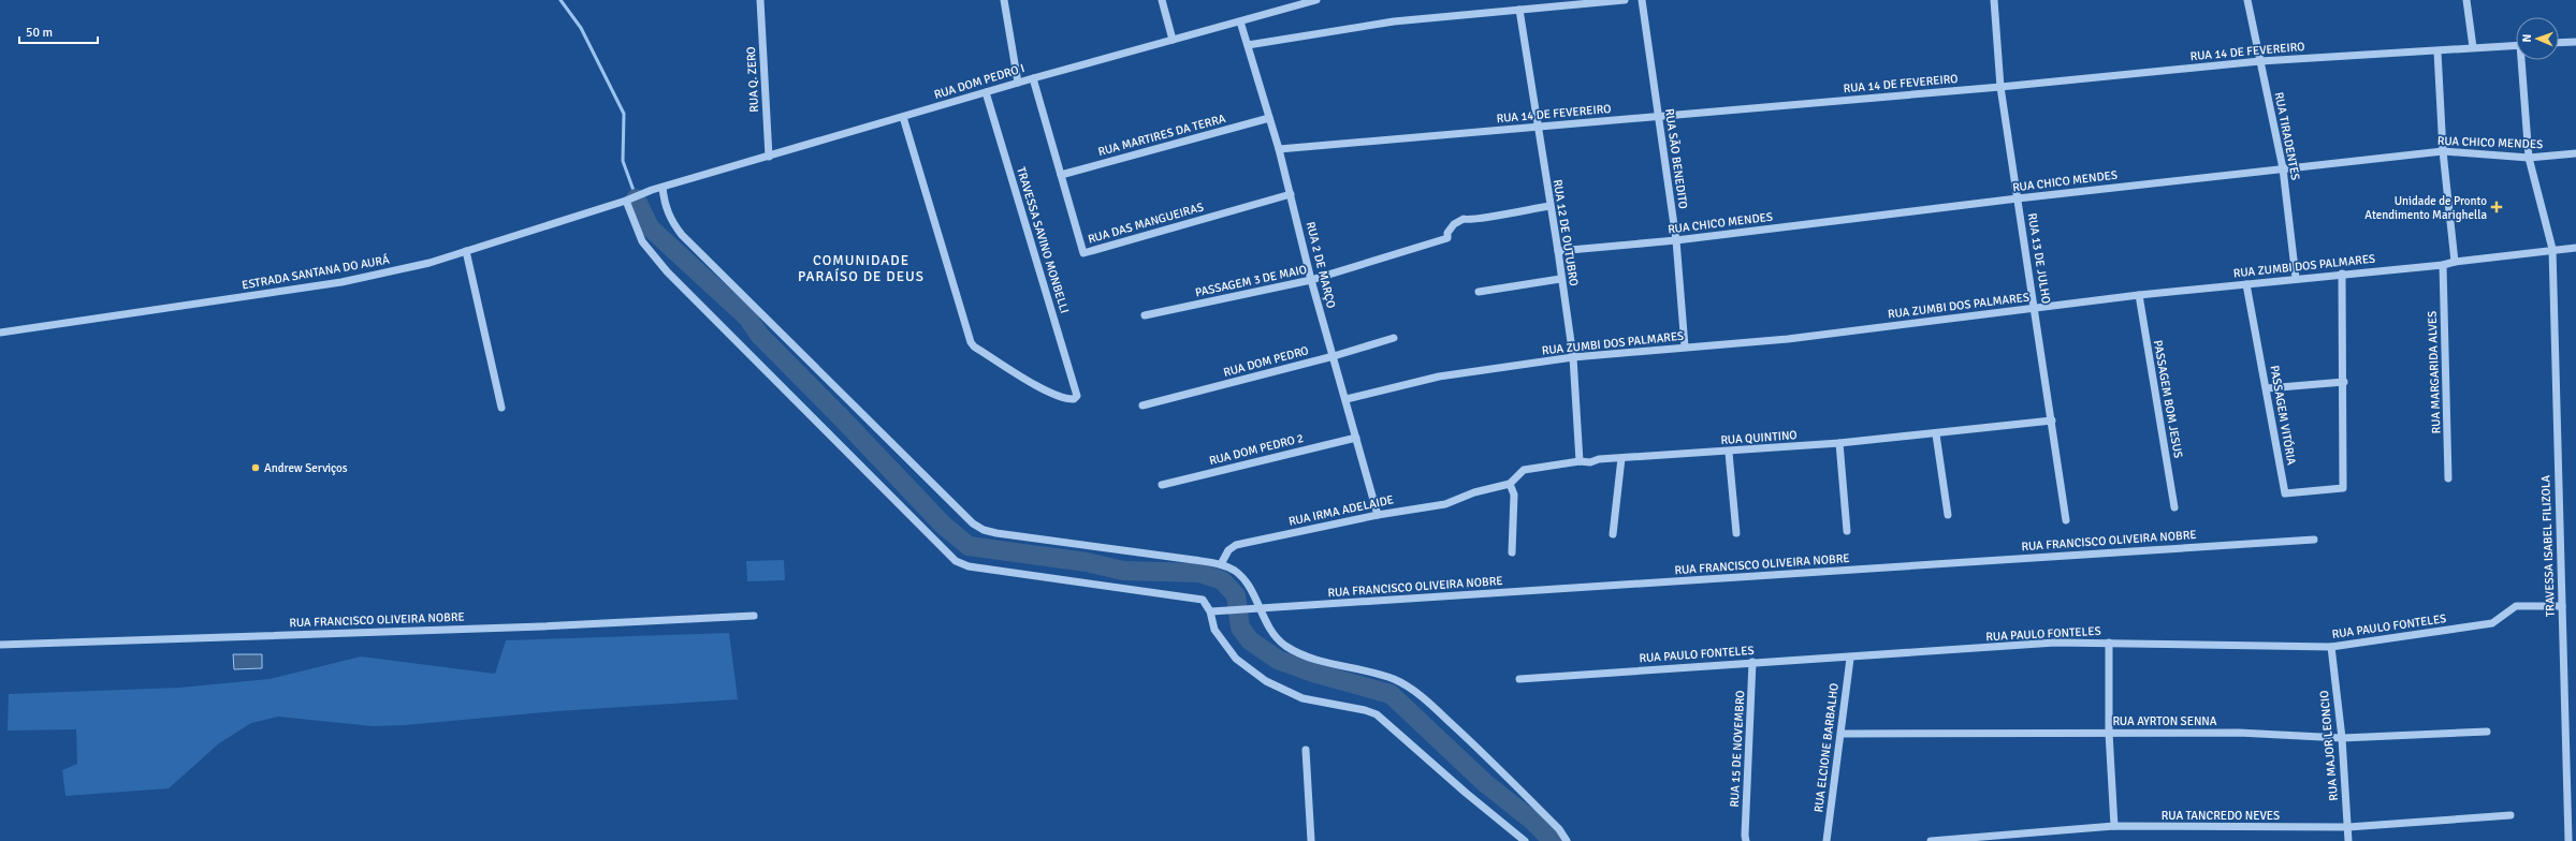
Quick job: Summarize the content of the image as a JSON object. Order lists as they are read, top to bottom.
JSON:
{
  "streets": {
    "street": [
      "RUA 14 DE FEVEREIRO",
      "RUA Q. ZERO",
      "RUA DOM PEDRO I",
      "RUA MARTIRES DA TERRA",
      "RUA TIRADENTES",
      "RUA CHICO MENDES",
      "RUA SÃO BENEDITO",
      "RUA DAS MANGUEIRAS",
      "RUA 12 DE OUTUBRO",
      "TRAVESSA SAVINO MONBELLI",
      "RUA 13 DE JULHO",
      "RUA 2 DE MARÇO",
      "RUA ZUMBI DOS PALMARES",
      "ESTRADA SANTANA DO AURÁ",
      "PASSAGEM 3 DE MAIO",
      "RUA DOM PEDRO",
      "RUA MARGARIDA ALVES",
      "PASSAGEM BOM JESUS",
      "PASSAGEM VITÓRIA",
      "RUA QUINTINO",
      "RUA DOM PEDRO 2",
      "RUA IRMA ADELAIDE",
      "RUA FRANCISCO OLIVEIRA NOBRE",
      "TRAVESSA ISABEL FILIZOLA",
      "RUA PAULO FONTELES",
      "RUA AYRTON SENNA",
      "RUA MAJOR LEONCIO",
      "RUA ELCIONE BARBALHO",
      "RUA 15 DE NOVEMBRO",
      "RUA TANCREDO NEVES"
    ]
  },
  "crossings": [
    ["RUA 14 DE FEVEREIRO", "RUA TIRADENTES"],
    ["RUA 14 DE FEVEREIRO", "RUA SÃO BENEDITO"],
    ["RUA 14 DE FEVEREIRO", "RUA 12 DE OUTUBRO"],
    ["RUA 14 DE FEVEREIRO", "RUA 13 DE JULHO"],
    ["RUA 14 DE FEVEREIRO", "RUA 2 DE MARÇO"],
    ["RUA Q. ZERO", "RUA DOM PEDRO I"],
    ["RUA DOM PEDRO I", "RUA DAS MANGUEIRAS"],
    ["RUA DOM PEDRO I", "TRAVESSA SAVINO MONBELLI"],
    ["RUA DOM PEDRO I", "RUA 2 DE MARÇO"],
    ["RUA DOM PEDRO I", "ESTRADA SANTANA DO AURÁ"],
    ["RUA MARTIRES DA TERRA", "RUA DAS MANGUEIRAS"],
    ["RUA MARTIRES DA TERRA", "RUA 2 DE MARÇO"],
    ["RUA TIRADENTES", "RUA CHICO MENDES"],
    ["RUA TIRADENTES", "RUA ZUMBI DOS PALMARES"],
    ["RUA CHICO MENDES", "RUA SÃO BENEDITO"],
    ["RUA CHICO MENDES", "RUA 12 DE OUTUBRO"],
    ["RUA CHICO MENDES", "RUA 13 DE JULHO"],
    ["RUA CHICO MENDES", "TRAVESSA ISABEL FILIZOLA"],
    ["RUA SÃO BENEDITO", "RUA ZUMBI DOS PALMARES"],
    ["RUA DAS MANGUEIRAS", "RUA 2 DE MARÇO"],
    ["RUA 12 DE OUTUBRO", "RUA ZUMBI DOS PALMARES"],
    ["RUA 12 DE OUTUBRO", "PASSAGEM 3 DE MAIO"],
    ["RUA 12 DE OUTUBRO", "RUA QUINTINO"],
    ["RUA 13 DE JULHO", "RUA ZUMBI DOS PALMARES"],
    ["RUA 13 DE JULHO", "RUA QUINTINO"],
    ["RUA 2 DE MARÇO", "RUA ZUMBI DOS PALMARES"],
    ["RUA 2 DE MARÇO", "PASSAGEM 3 DE MAIO"],
    ["RUA 2 DE MARÇO", "RUA DOM PEDRO"],
    ["RUA 2 DE MARÇO", "RUA DOM PEDRO 2"],
    ["RUA 2 DE MARÇO", "RUA IRMA ADELAIDE"],
    ["RUA ZUMBI DOS PALMARES", "RUA MARGARIDA ALVES"],
    ["RUA ZUMBI DOS PALMARES", "PASSAGEM BOM JESUS"],
    ["RUA ZUMBI DOS PALMARES", "PASSAGEM VITÓRIA"],
    ["RUA ZUMBI DOS PALMARES", "TRAVESSA ISABEL FILIZOLA"],
    ["RUA QUINTINO", "RUA IRMA ADELAIDE"],
    ["TRAVESSA ISABEL FILIZOLA", "RUA PAULO FONTELES"],
    ["RUA PAULO FONTELES", "RUA MAJOR LEONCIO"],
    ["RUA PAULO FONTELES", "RUA ELCIONE BARBALHO"],
    ["RUA PAULO FONTELES", "RUA 15 DE NOVEMBRO"],
    ["RUA AYRTON SENNA", "RUA MAJOR LEONCIO"],
    ["RUA AYRTON SENNA", "RUA ELCIONE BARBALHO"],
    ["RUA MAJOR LEONCIO", "RUA TANCREDO NEVES"]
  ],
  "districts": ["COMUNIDADE PARAÍSO DE DEUS"],
  "places": {
    "health": ["Unidade de Pronto Atendimento Marighella"],
    "other": ["Andrew Serviços"]
  },
  "scale_bar": "50 m",
  "north": "left"
}
